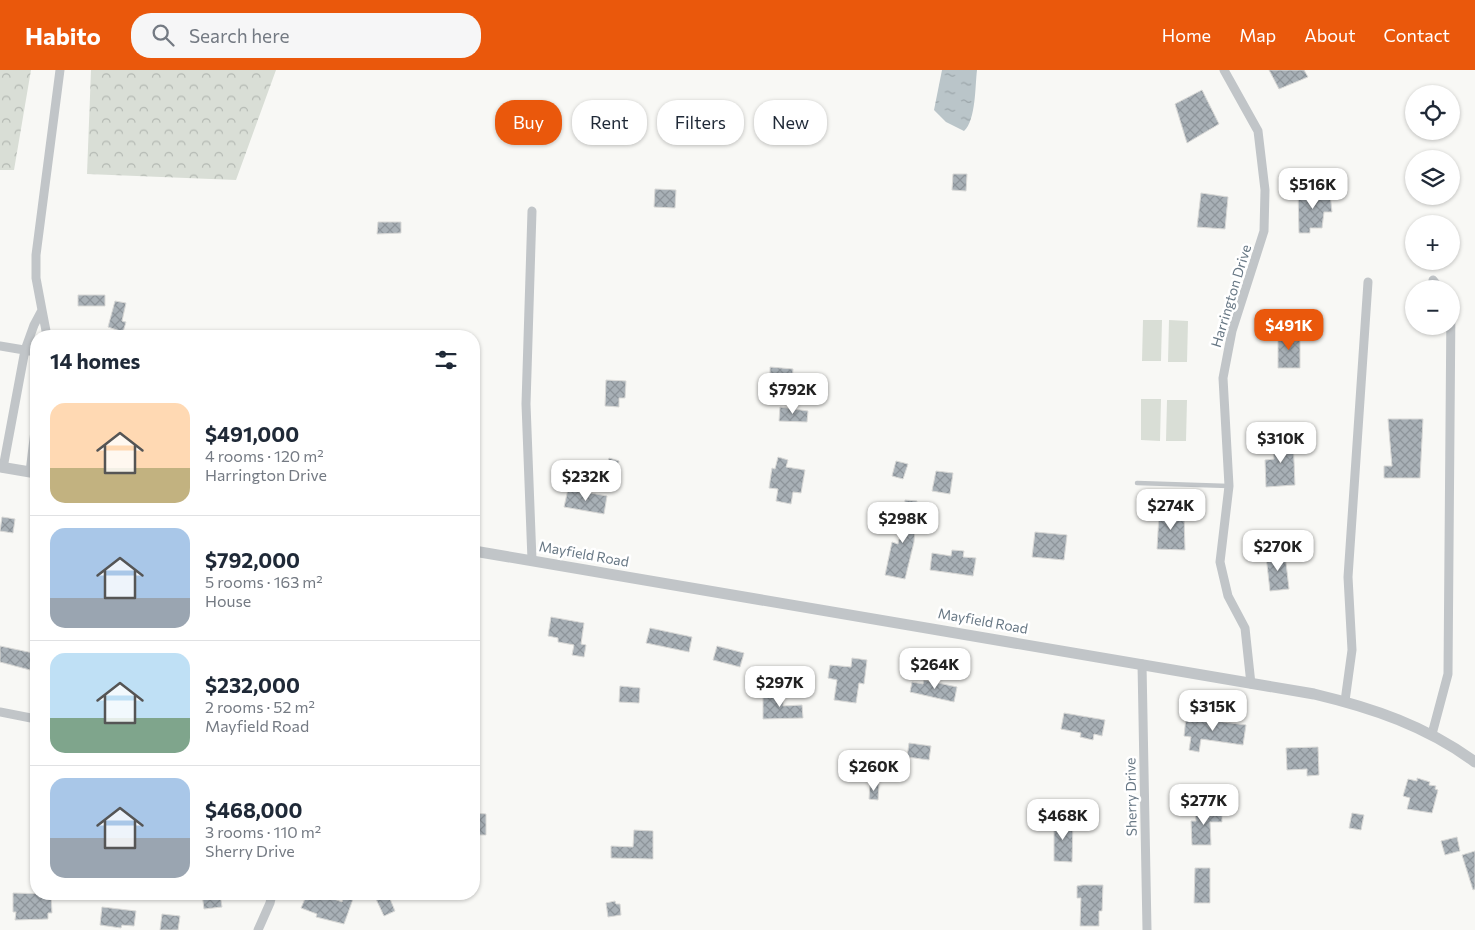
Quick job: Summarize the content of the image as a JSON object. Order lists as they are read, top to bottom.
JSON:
{
  "streets": {
    "street": ["Harrington Drive", "Mayfield Road", "Sherry Drive"]
  },
  "crossings": [
    ["Harrington Drive", "Mayfield Road"],
    ["Mayfield Road", "Sherry Drive"]
  ],
  "page": {
    "header": "Habito",
    "search": "Search here",
    "nav": [
      "Home",
      "Map",
      "About",
      "Contact"
    ],
    "map_buttons": ["+", "−"],
    "chip": [
      "Buy",
      "Rent",
      "Filters",
      "New"
    ],
    "price": [
      "$516K",
      "$491K",
      "$792K",
      "$310K",
      "$232K",
      "$274K",
      "$298K",
      "$270K",
      "$264K",
      "$297K",
      "$315K",
      "$260K",
      "$277K",
      "$468K"
    ],
    "heading": "14 homes",
    "list": [
      {
        "name": "$491,000",
        "note": "4 rooms · 120 m² · Harrington Drive"
      },
      {
        "name": "$792,000",
        "note": "5 rooms · 163 m² · House"
      },
      {
        "name": "$232,000",
        "note": "2 rooms · 52 m² · Mayfield Road"
      },
      {
        "name": "$468,000",
        "note": "3 rooms · 110 m² · Sherry Drive"
      }
    ]
  }
}
